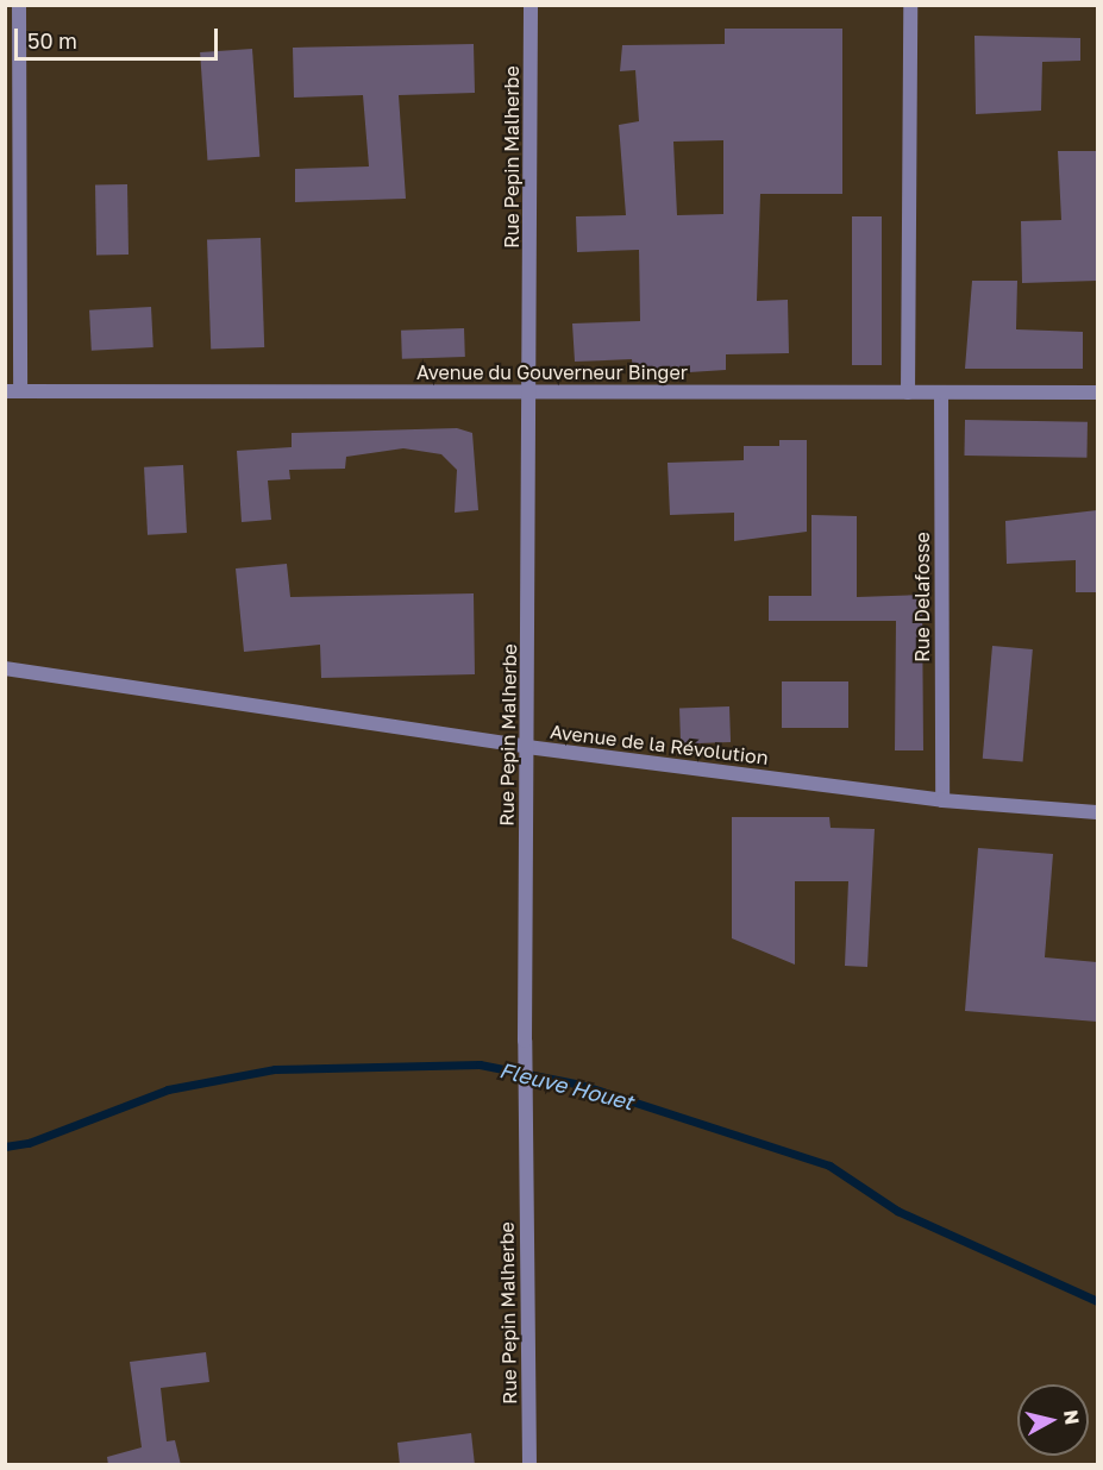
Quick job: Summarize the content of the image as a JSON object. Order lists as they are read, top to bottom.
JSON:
{
  "streets": {
    "street": [
      "Rue Pepin Malherbe",
      "Avenue du Gouverneur Binger",
      "Rue Delafosse",
      "Avenue de la Révolution"
    ]
  },
  "crossings": [
    ["Rue Pepin Malherbe", "Avenue du Gouverneur Binger"],
    ["Rue Pepin Malherbe", "Avenue de la Révolution"],
    ["Avenue du Gouverneur Binger", "Rue Delafosse"],
    ["Rue Delafosse", "Avenue de la Révolution"]
  ],
  "water": ["Fleuve Houet"],
  "scale_bar": "50 m",
  "north": "right"
}
